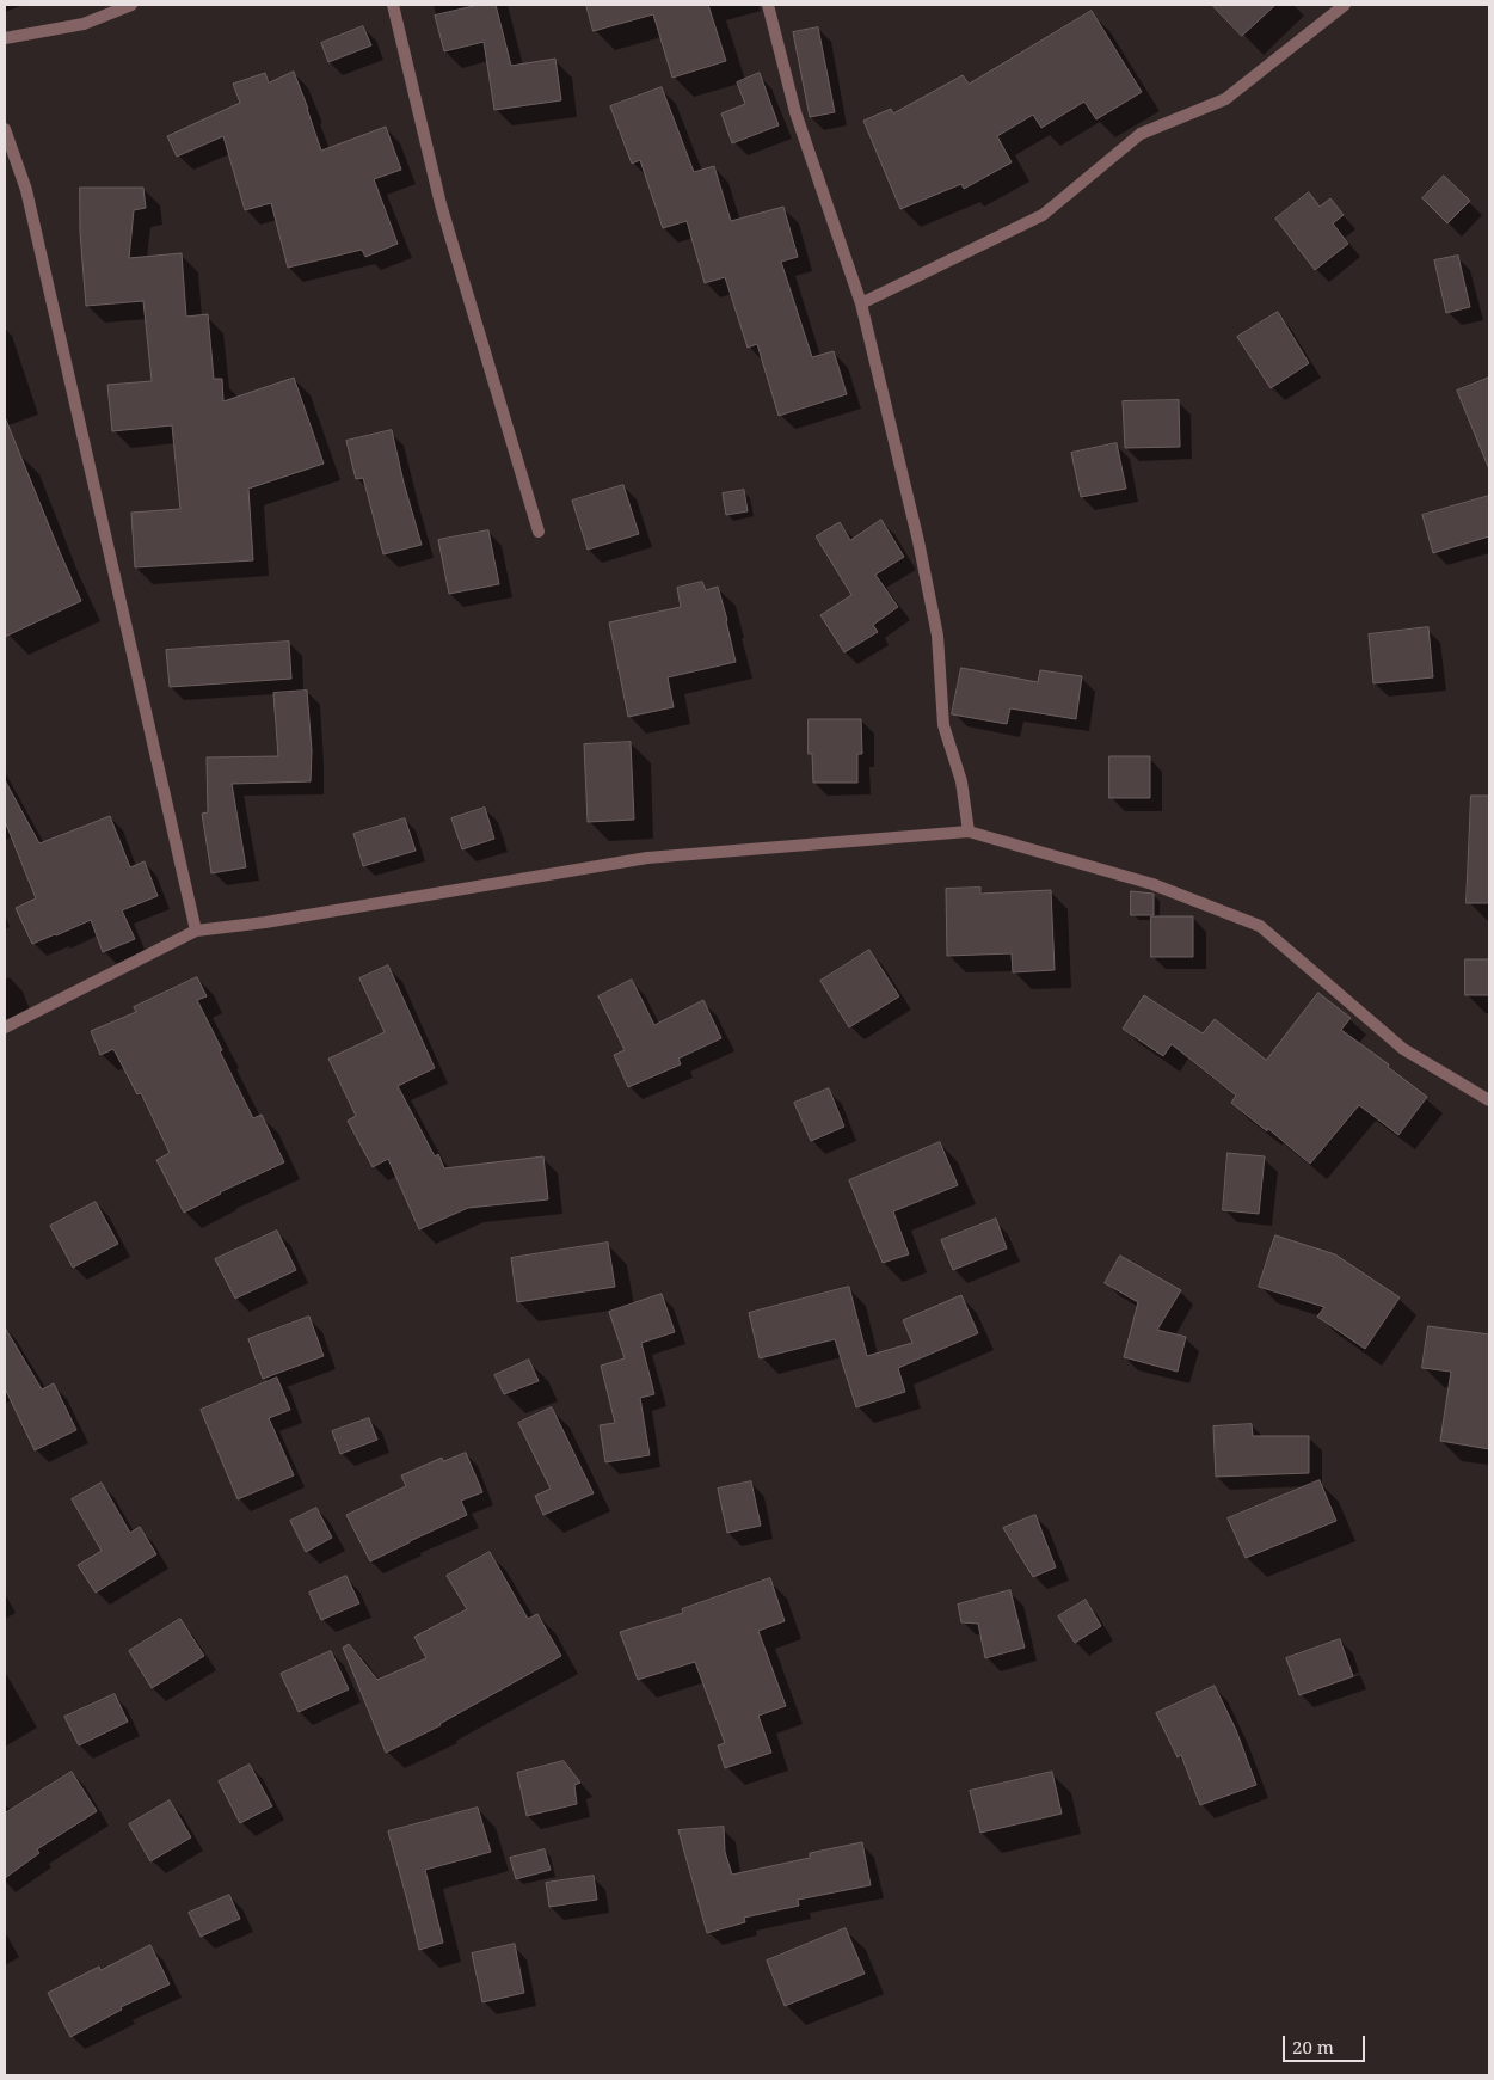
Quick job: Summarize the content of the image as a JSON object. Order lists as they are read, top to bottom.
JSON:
{
  "scale_bar": "20 m"
}
